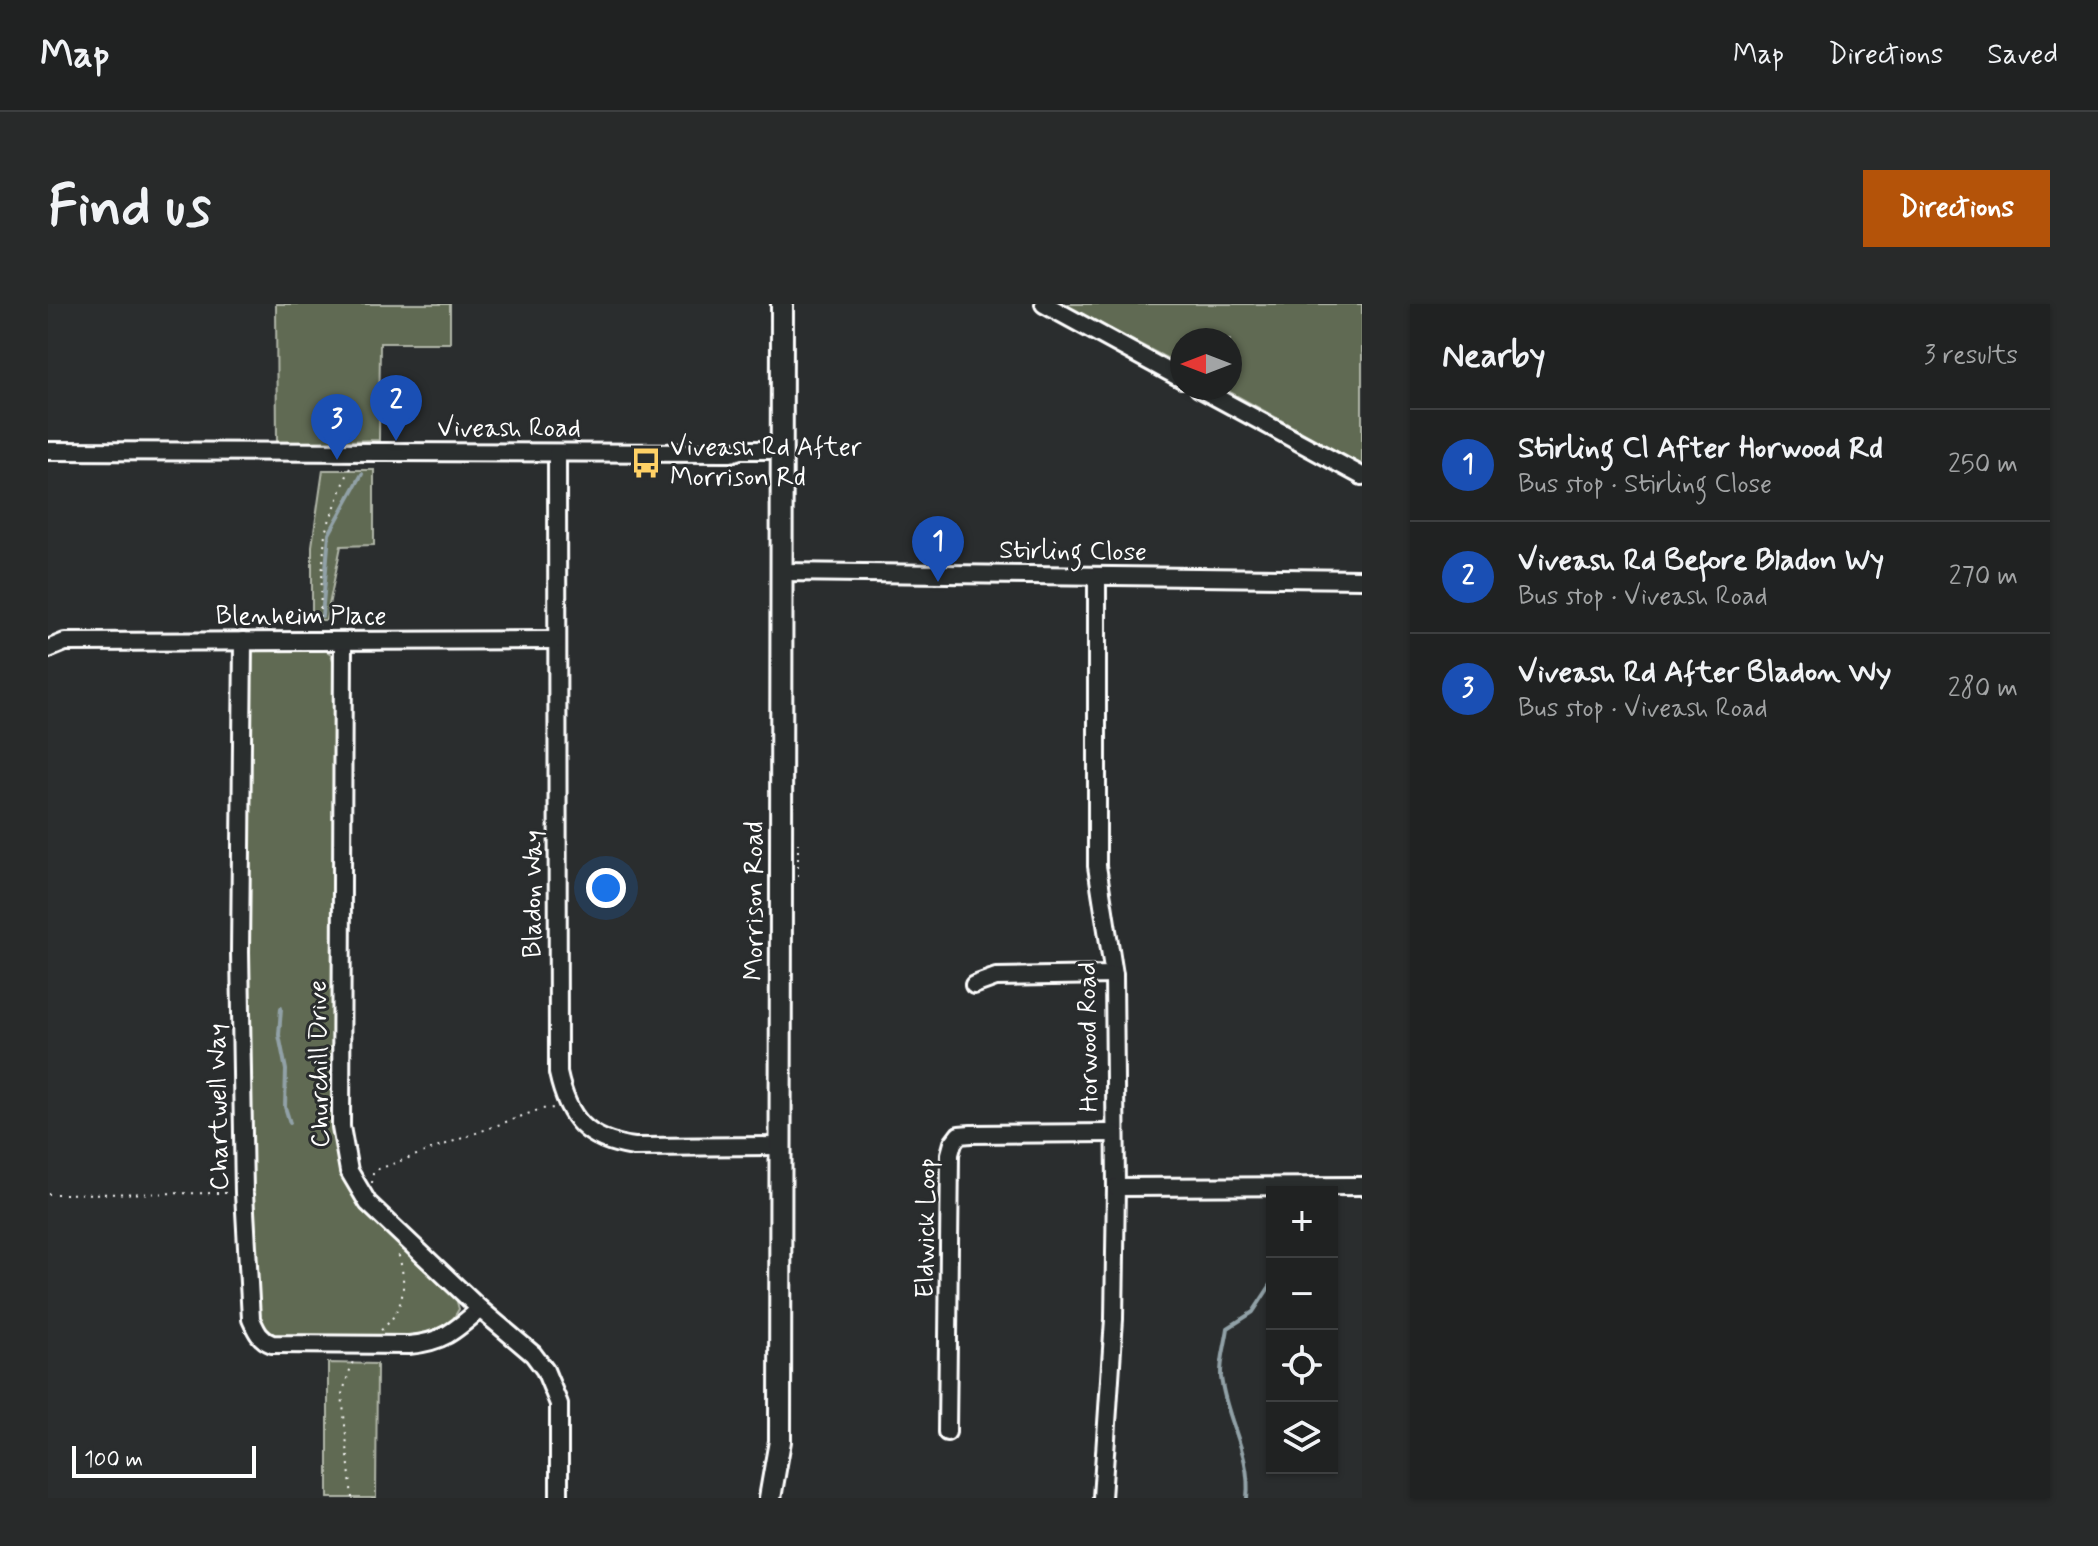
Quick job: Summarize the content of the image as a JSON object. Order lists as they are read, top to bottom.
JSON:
{
  "streets": {
    "main road": ["Morrison Road"],
    "street": [
      "Viveash Road",
      "Stirling Close",
      "Blenheim Place",
      "Bladon Way",
      "Horwood Road",
      "Churchill Drive",
      "Chartwell Way",
      "Eldwick Loop"
    ]
  },
  "crossings": [
    ["Viveash Road", "Bladon Way"],
    ["Viveash Road", "Morrison Road"],
    ["Stirling Close", "Morrison Road"],
    ["Stirling Close", "Horwood Road"],
    ["Blenheim Place", "Bladon Way"],
    ["Blenheim Place", "Churchill Drive"],
    ["Blenheim Place", "Chartwell Way"],
    ["Horwood Road", "Eldwick Loop"],
    ["Churchill Drive", "Chartwell Way"]
  ],
  "places": {
    "bus stop": ["Viveash Rd After Morrison Rd"]
  },
  "scale_bar": "100 m",
  "north": "left",
  "page": {
    "header": "Map",
    "nav": ["Map", "Directions", "Saved"],
    "buttons": "Directions",
    "title": "Find us",
    "heading": ["Nearby", "3 results"],
    "pins": ["2", "3", "1"],
    "list": [
      {
        "mark": "1",
        "name": "Stirling Cl After Horwood Rd",
        "note": "Bus stop · Stirling Close",
        "value": "250 m"
      },
      {
        "mark": "2",
        "name": "Viveash Rd Before Bladon Wy",
        "note": "Bus stop · Viveash Road",
        "value": "270 m"
      },
      {
        "mark": "3",
        "name": "Viveash Rd After Bladon Wy",
        "note": "Bus stop · Viveash Road",
        "value": "280 m"
      }
    ],
    "map_buttons": ["+", "−"],
    "scale": "100 m"
  }
}
